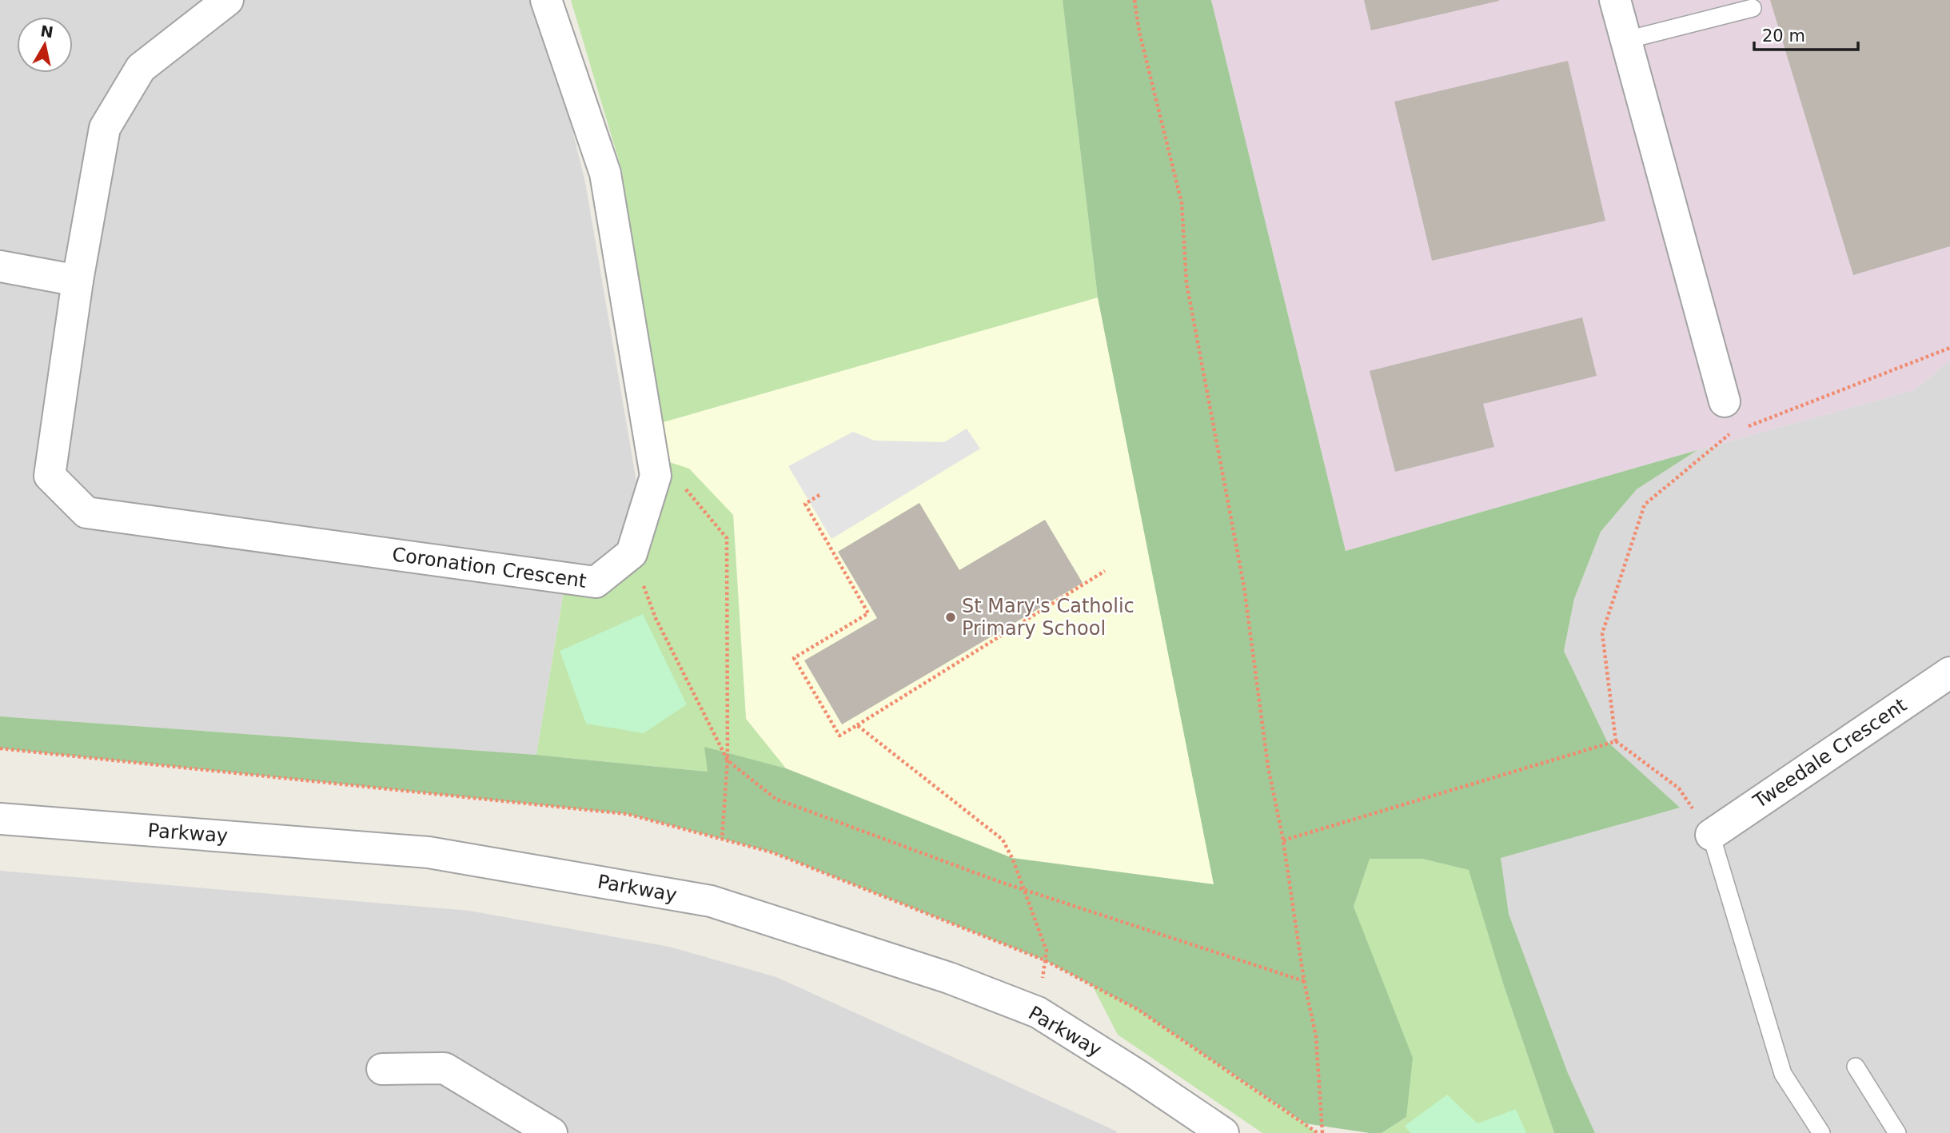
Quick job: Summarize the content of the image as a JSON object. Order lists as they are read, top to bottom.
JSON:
{
  "streets": {
    "street": ["Coronation Crescent", "Tweedale Crescent", "Parkway"]
  },
  "places": ["St Mary's Catholic Primary School"],
  "scale_bar": "20 m",
  "north": "top"
}
